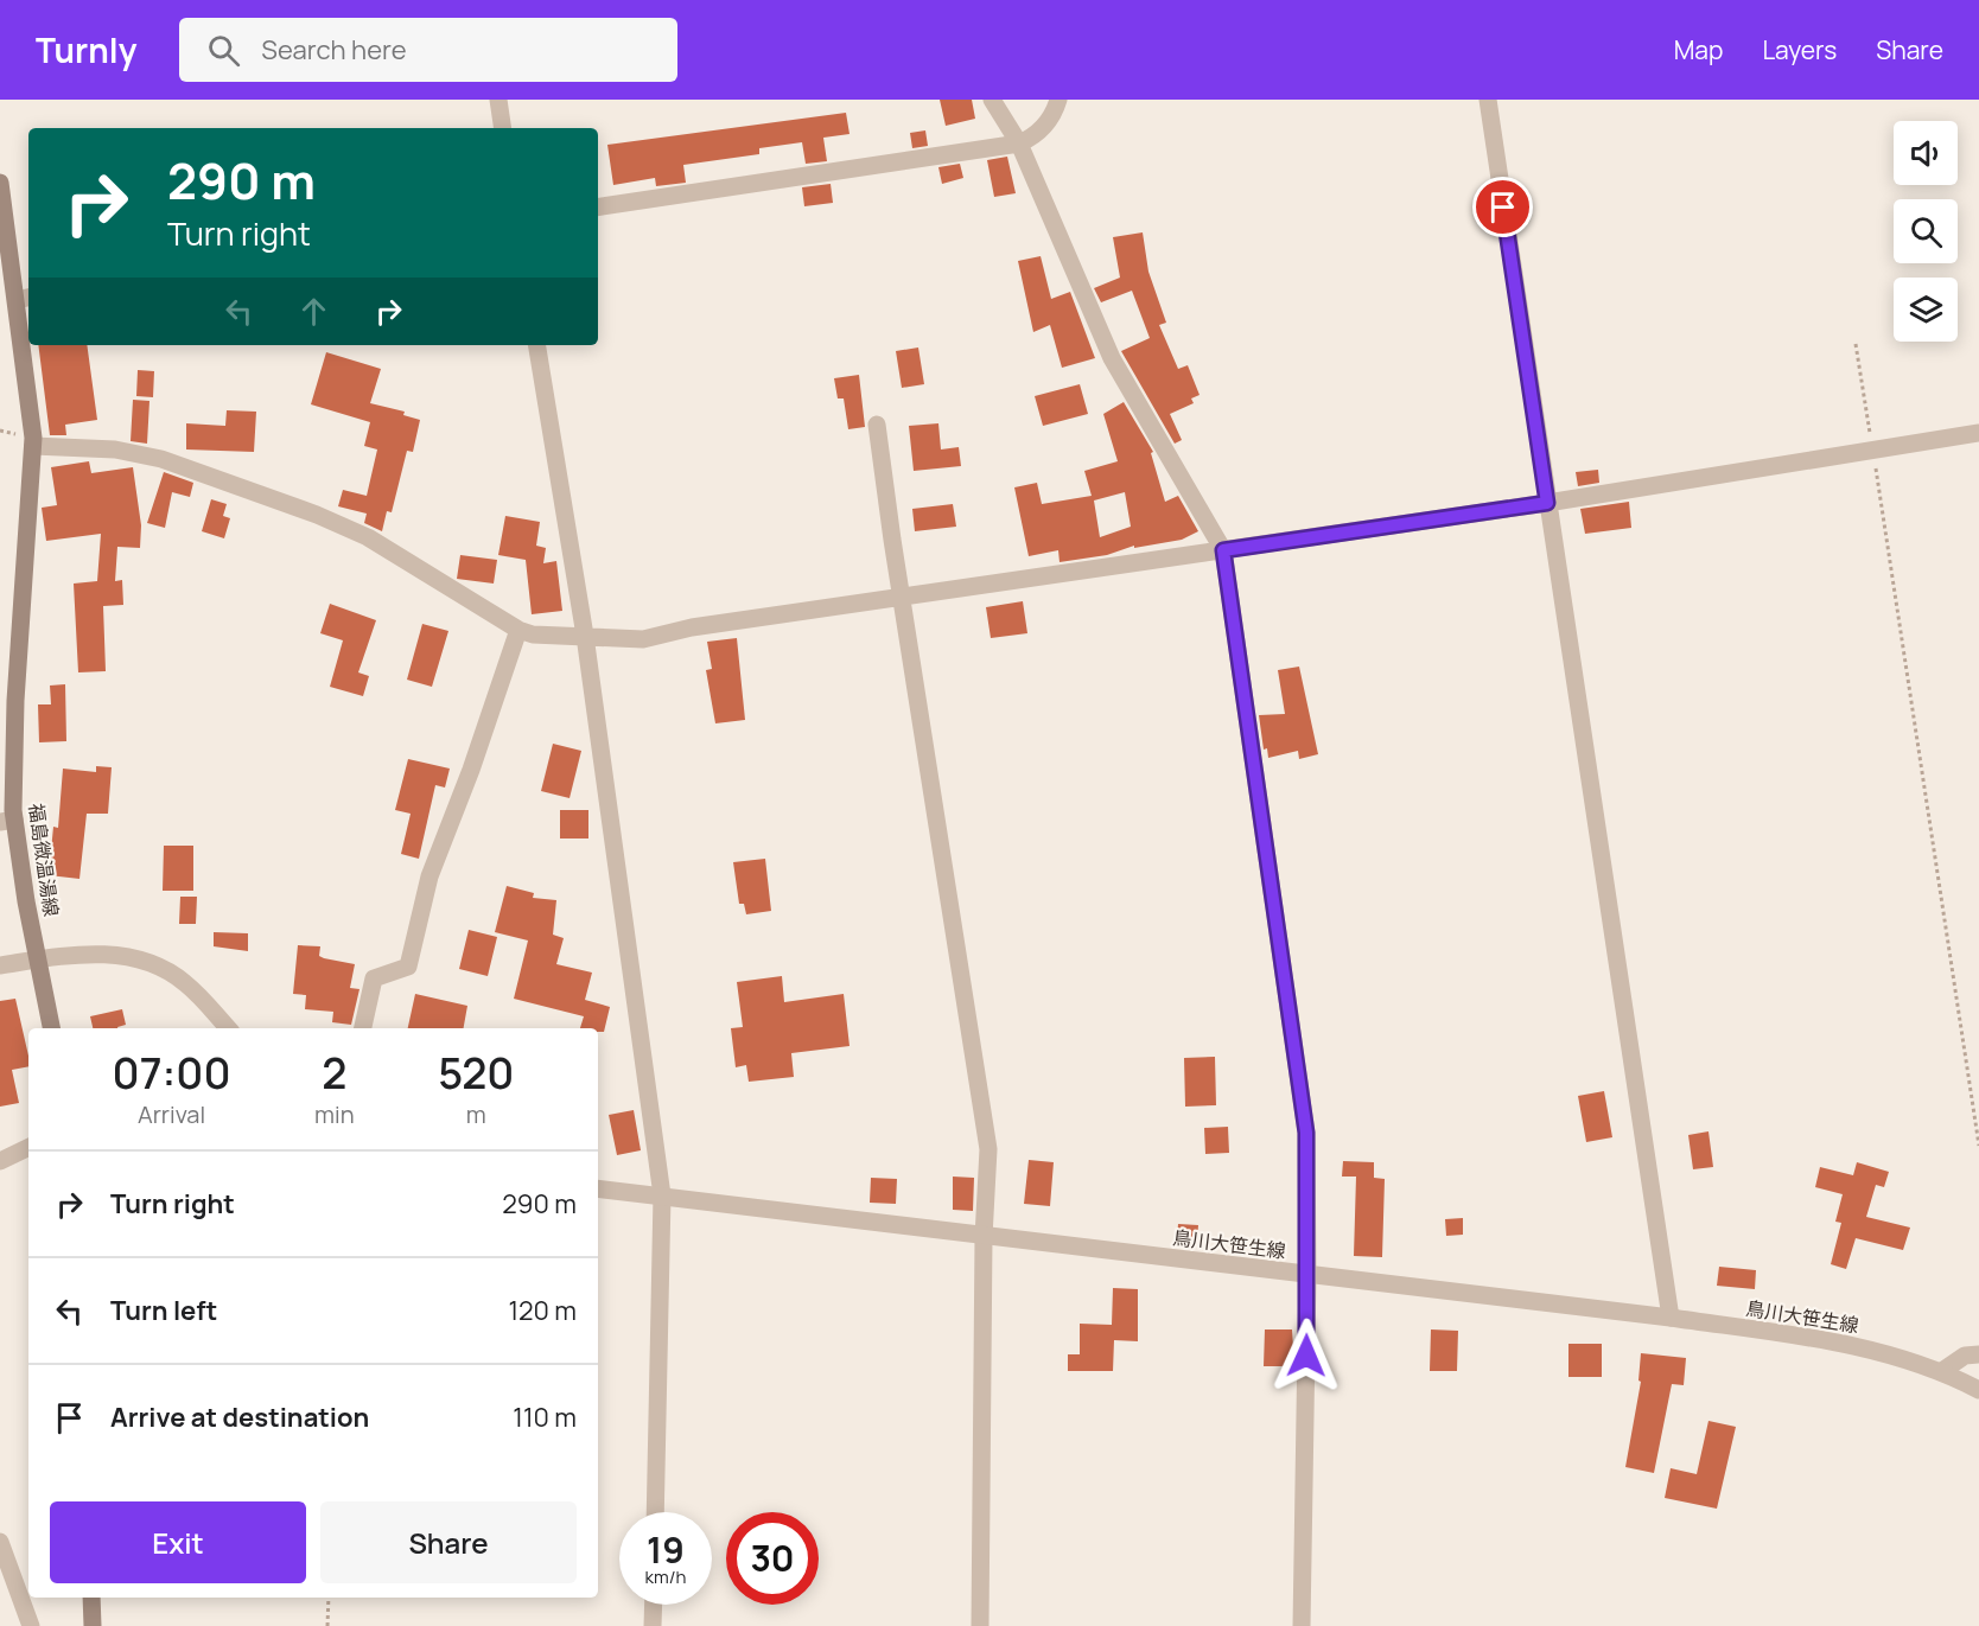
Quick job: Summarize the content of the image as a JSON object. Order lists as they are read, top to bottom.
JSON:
{
  "streets": {
    "main road": ["福島微温湯線"],
    "street": ["鳥川大笹生線"]
  },
  "page": {
    "header": "Turnly",
    "search": "Search here",
    "nav": ["Map", "Layers", "Share"],
    "turn": ["290 m", "Turn right"],
    "eta": [
      "07:00",
      "Arrival",
      "2",
      "min",
      "520",
      "m"
    ],
    "list": [
      {
        "name": "Turn right",
        "value": "290 m"
      },
      {
        "name": "Turn left",
        "value": "120 m"
      },
      {
        "name": "Arrive at destination",
        "value": "110 m"
      }
    ],
    "buttons": ["Exit", "Share"],
    "speed": "19 km/h",
    "limit": "30"
  }
}
